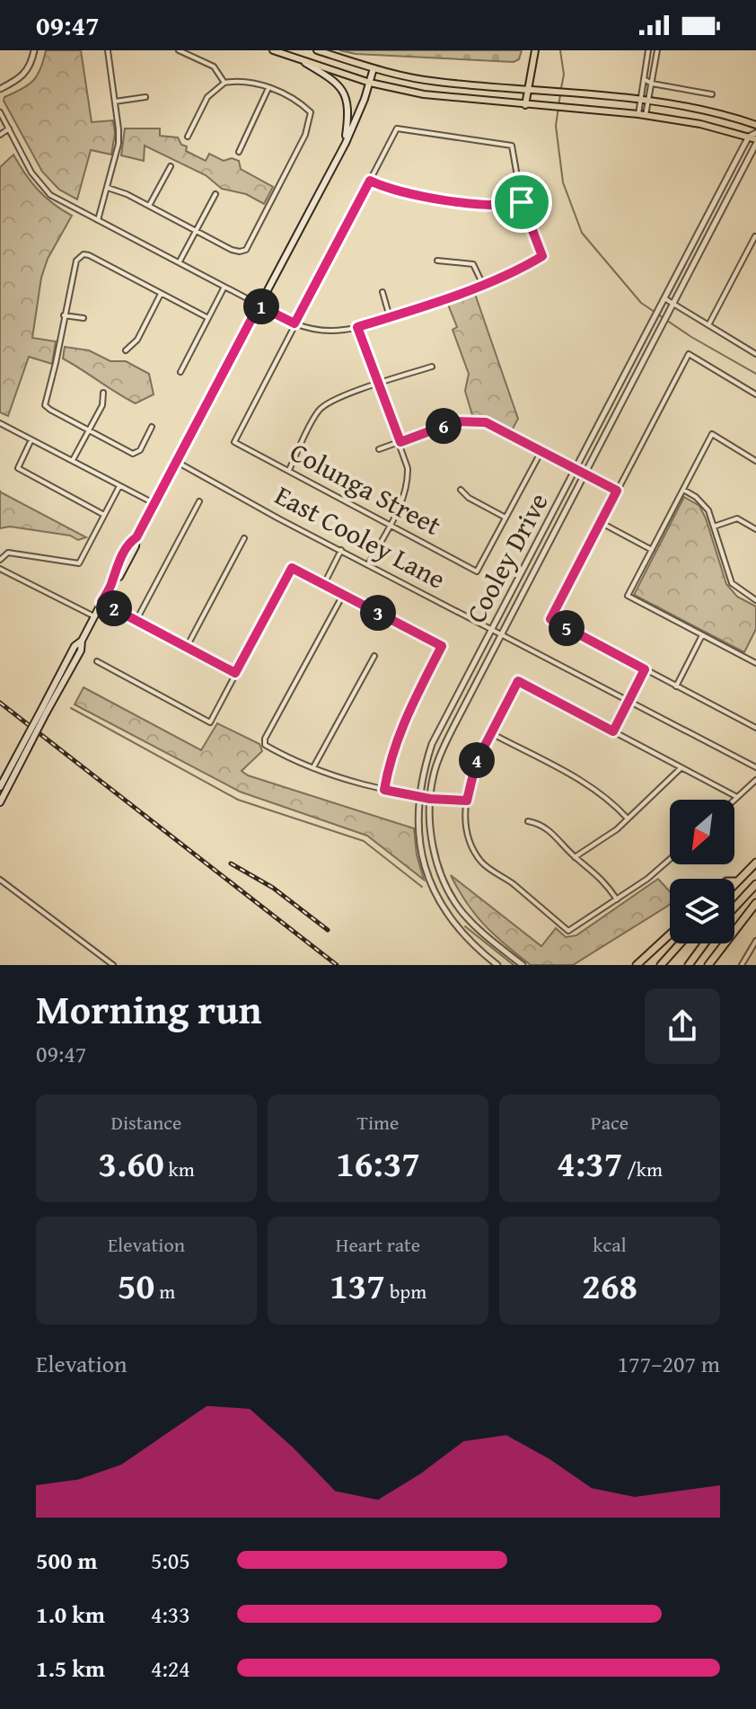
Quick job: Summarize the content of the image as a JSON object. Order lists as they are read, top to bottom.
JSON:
{
  "streets": {
    "street": ["Colunga Street", "East Cooley Lane", "Cooley Drive"]
  },
  "crossings": [
    ["East Cooley Lane", "Cooley Drive"]
  ],
  "north": "bottom left",
  "page": {
    "status": "09:47",
    "pins": [
      "1",
      "6",
      "2",
      "3",
      "5",
      "4"
    ],
    "heading": ["Morning run", "09:47"],
    "stats": [
      ["Distance", "3.60 km"],
      ["Time", "16:37"],
      ["Pace", "4:37 /km"],
      ["Elevation", "50 m"],
      ["Heart rate", "137 bpm"],
      ["kcal", "268"]
    ],
    "chart": ["Elevation", "177–207 m"],
    "list": [
      {
        "name": "500 m",
        "note": "5:05"
      },
      {
        "name": "1.0 km",
        "note": "4:33"
      },
      {
        "name": "1.5 km",
        "note": "4:24"
      }
    ]
  }
}
